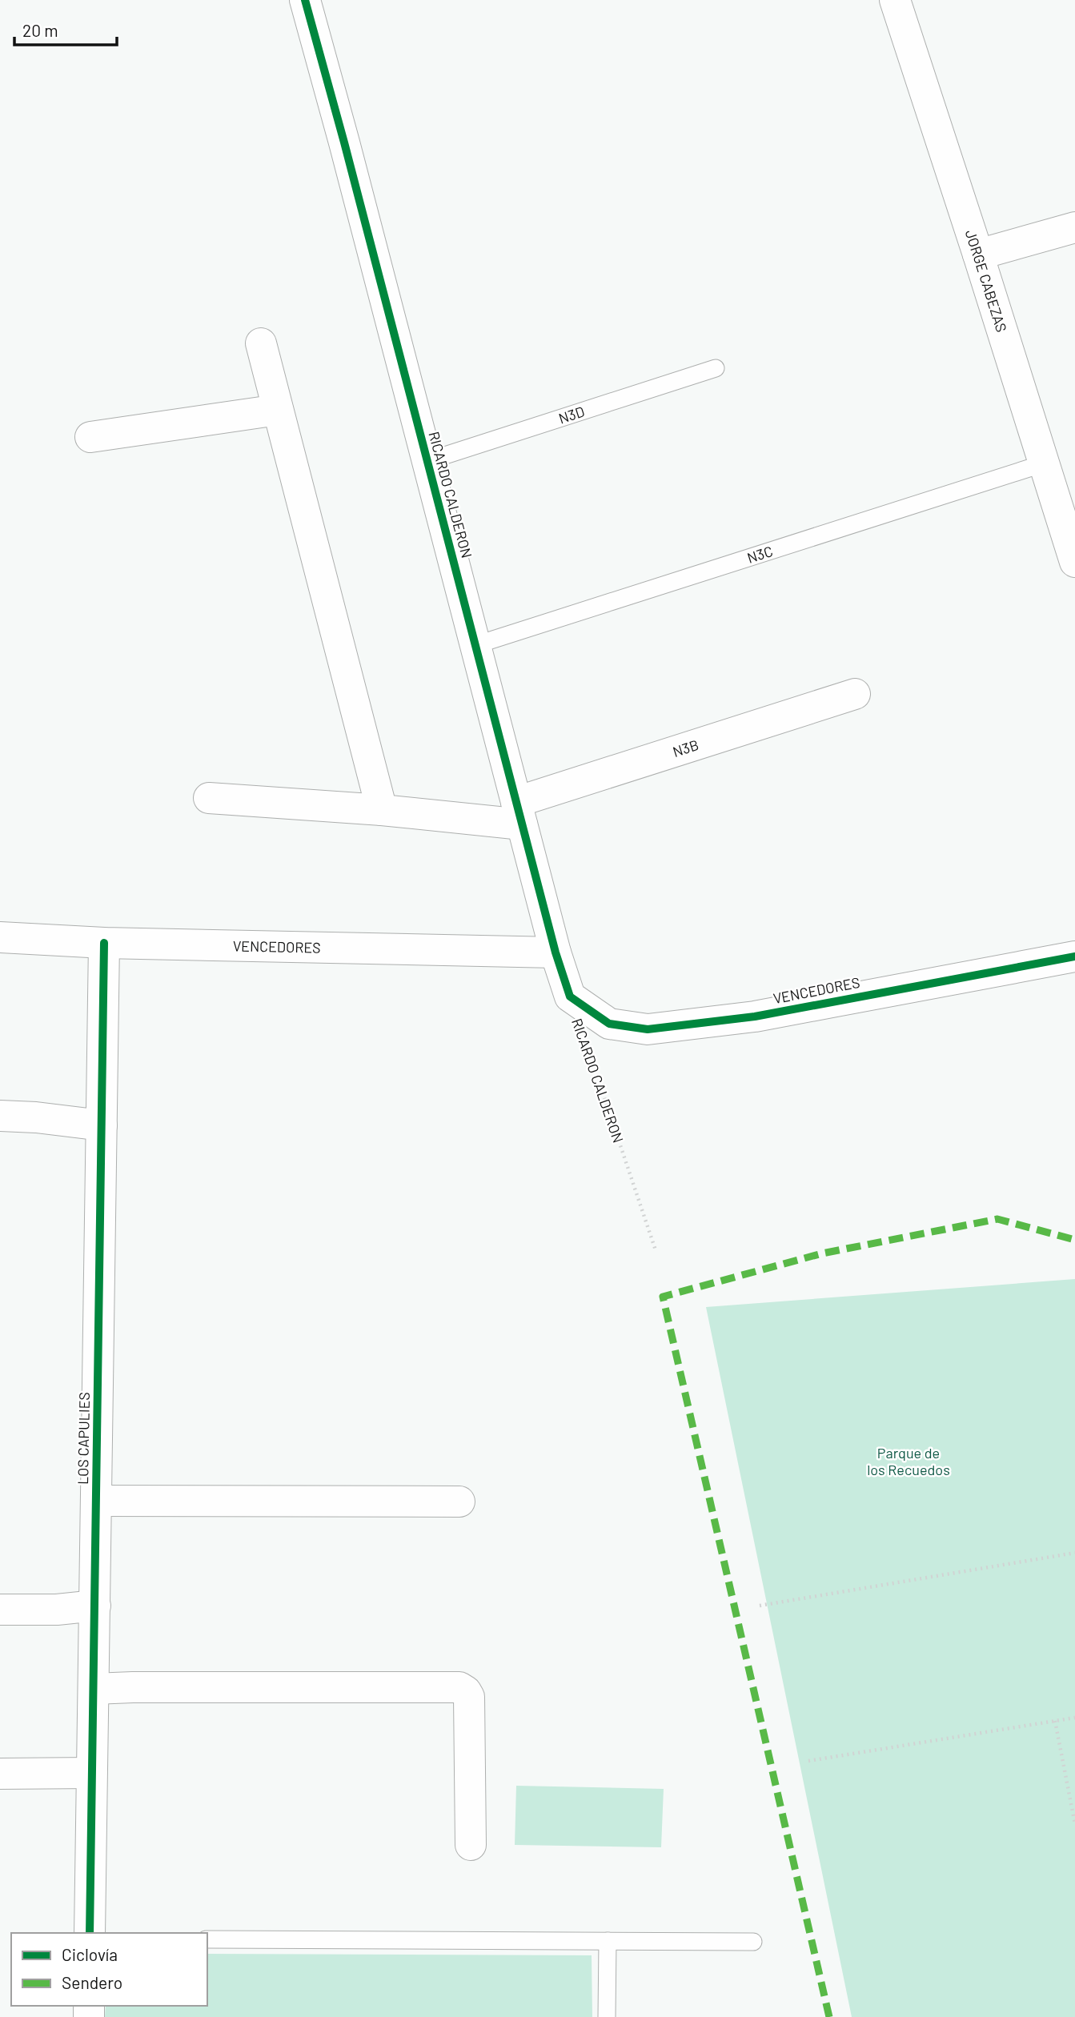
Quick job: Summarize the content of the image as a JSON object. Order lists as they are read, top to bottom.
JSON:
{
  "streets": {
    "street": [
      "JORGE CABEZAS",
      "RICARDO CALDERON",
      "N3B",
      "VENCEDORES",
      "LOS CAPULIES"
    ],
    "lane": ["N3D", "N3C"]
  },
  "crossings": [
    ["JORGE CABEZAS", "N3C"],
    ["N3D", "RICARDO CALDERON"],
    ["RICARDO CALDERON", "N3C"],
    ["RICARDO CALDERON", "N3B"],
    ["RICARDO CALDERON", "VENCEDORES"],
    ["VENCEDORES", "LOS CAPULIES"]
  ],
  "parks": ["Parque de los Recuedos"],
  "legend": ["Ciclovía", "Sendero"],
  "scale_bar": "20 m"
}
